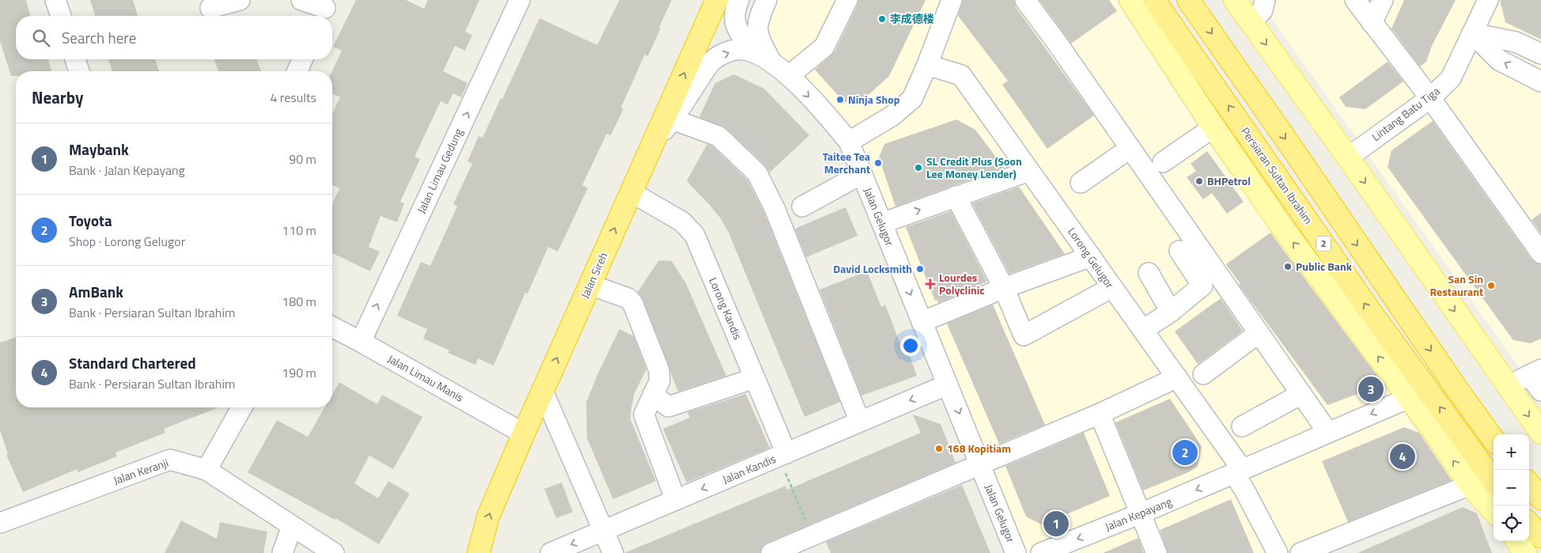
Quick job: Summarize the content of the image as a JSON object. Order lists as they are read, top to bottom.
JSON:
{
  "streets": {
    "highway": ["Persiaran Sultan Ibrahim", "2", "Jalan Sireh"],
    "street": [
      "Lintang Batu Tiga",
      "Jalan Limau Gedung",
      "Jalan Gelugor",
      "Lorong Gelugor",
      "Lorong Kandis",
      "Jalan Limau Manis",
      "Jalan Kandis",
      "Jalan Keranji",
      "Jalan Kepayang"
    ]
  },
  "crossings": [
    ["Jalan Limau Gedung", "Jalan Limau Manis"],
    ["Jalan Gelugor", "Jalan Kandis"],
    ["Lorong Gelugor", "Jalan Kepayang"],
    ["Jalan Sireh", "Lorong Kandis"],
    ["Jalan Sireh", "Jalan Limau Manis"],
    ["Lorong Kandis", "Jalan Kandis"]
  ],
  "one_way": ["Jalan Limau Gedung", "Jalan Sireh"],
  "places": {
    "other": [
      "李成德楼",
      "Ninja Shop",
      "Taitee Tea Merchant",
      "SL Credit Plus (Soon Lee Money Lender)",
      "BHPetrol",
      "Public Bank",
      "David Locksmith",
      "San Sin Restaurant",
      "168 Kopitiam"
    ],
    "health": ["Lourdes Polyclinic"]
  },
  "page": {
    "search": "Search here",
    "heading": ["Nearby", "4 results"],
    "list": [
      {
        "mark": "1",
        "name": "Maybank",
        "note": "Bank · Jalan Kepayang",
        "value": "90 m"
      },
      {
        "mark": "2",
        "name": "Toyota",
        "note": "Shop · Lorong Gelugor",
        "value": "110 m"
      },
      {
        "mark": "3",
        "name": "AmBank",
        "note": "Bank · Persiaran Sultan Ibrahim",
        "value": "180 m"
      },
      {
        "mark": "4",
        "name": "Standard Chartered",
        "note": "Bank · Persiaran Sultan Ibrahim",
        "value": "190 m"
      }
    ],
    "pins": [
      "3",
      "2",
      "4",
      "1"
    ],
    "map_buttons": ["+", "−"]
  }
}
